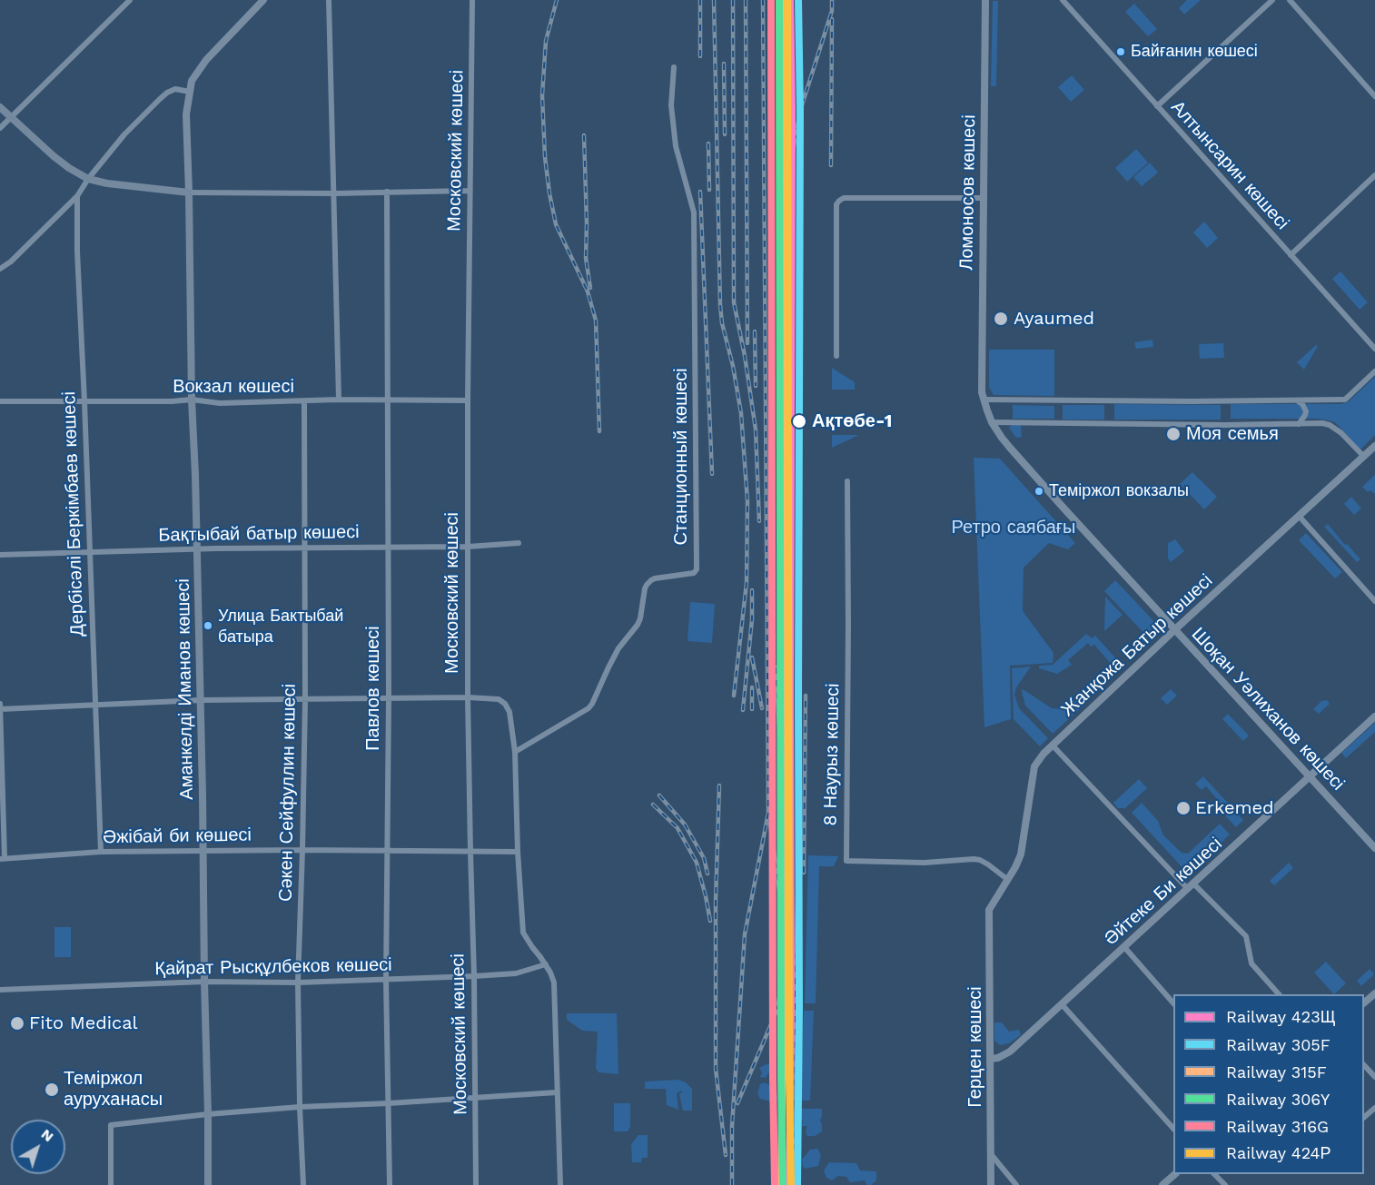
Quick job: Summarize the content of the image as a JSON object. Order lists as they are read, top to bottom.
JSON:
{
  "streets": {
    "main road": ["Аманкелді Иманов көшесі"],
    "street": [
      "Московский көшесі",
      "Алтынсарин көшесі",
      "Ломоносов көшесі",
      "Вокзал көшесі",
      "Станционный көшесі",
      "Дербісәлі Беркімбаев көшесі",
      "Бақтыбай батыр көшесі",
      "Жанқожа Батыр көшесі",
      "Павлов көшесі",
      "Шоқан Уәлиханов көшесі",
      "8 Наурыз көшесі",
      "Сәкен Сейфуллин көшесі",
      "Әжібай би көшесі",
      "Әйтеке Би көшесі",
      "Қайрат Рысқұлбеков көшесі",
      "Герцен көшесі"
    ]
  },
  "crossings": [
    ["Московский көшесі", "Вокзал көшесі"],
    ["Московский көшесі", "Бақтыбай батыр көшесі"],
    ["Московский көшесі", "Әжібай би көшесі"],
    ["Московский көшесі", "Қайрат Рысқұлбеков көшесі"],
    ["Ломоносов көшесі", "Шоқан Уәлиханов көшесі"],
    ["Вокзал көшесі", "Дербісәлі Беркімбаев көшесі"],
    ["Вокзал көшесі", "Павлов көшесі"],
    ["Вокзал көшесі", "Аманкелді Иманов көшесі"],
    ["Вокзал көшесі", "Сәкен Сейфуллин көшесі"],
    ["Дербісәлі Беркімбаев көшесі", "Бақтыбай батыр көшесі"],
    ["Дербісәлі Беркімбаев көшесі", "Әжібай би көшесі"],
    ["Бақтыбай батыр көшесі", "Павлов көшесі"],
    ["Бақтыбай батыр көшесі", "Аманкелді Иманов көшесі"],
    ["Бақтыбай батыр көшесі", "Сәкен Сейфуллин көшесі"],
    ["Жанқожа Батыр көшесі", "Шоқан Уәлиханов көшесі"],
    ["Жанқожа Батыр көшесі", "8 Наурыз көшесі"],
    ["Жанқожа Батыр көшесі", "Герцен көшесі"],
    ["Павлов көшесі", "Әжібай би көшесі"],
    ["Павлов көшесі", "Қайрат Рысқұлбеков көшесі"],
    ["Аманкелді Иманов көшесі", "Әжібай би көшесі"],
    ["Аманкелді Иманов көшесі", "Қайрат Рысқұлбеков көшесі"],
    ["Шоқан Уәлиханов көшесі", "Әйтеке Би көшесі"],
    ["Сәкен Сейфуллин көшесі", "Әжібай би көшесі"],
    ["Сәкен Сейфуллин көшесі", "Қайрат Рысқұлбеков көшесі"],
    ["Әйтеке Би көшесі", "Герцен көшесі"]
  ],
  "parks": ["Ретро саябағы"],
  "places": [
    "Байғанин көшесі",
    "Ayaumed",
    "Ақтөбе-1",
    "Моя семья",
    "Теміржол вокзалы",
    "Улица Бактыбай батыра",
    "Erkemed",
    "Fito Medical",
    "Теміржол ауруханасы"
  ],
  "lines": [
    "rail line 423Щ",
    "rail line 305F",
    "rail line 315F",
    "rail line 306Y",
    "rail line 316G",
    "rail line 424Р"
  ],
  "legend": [
    "Railway 423Щ",
    "Railway 305F",
    "Railway 315F",
    "Railway 306Y",
    "Railway 316G",
    "Railway 424Р"
  ],
  "north": "top right"
}
